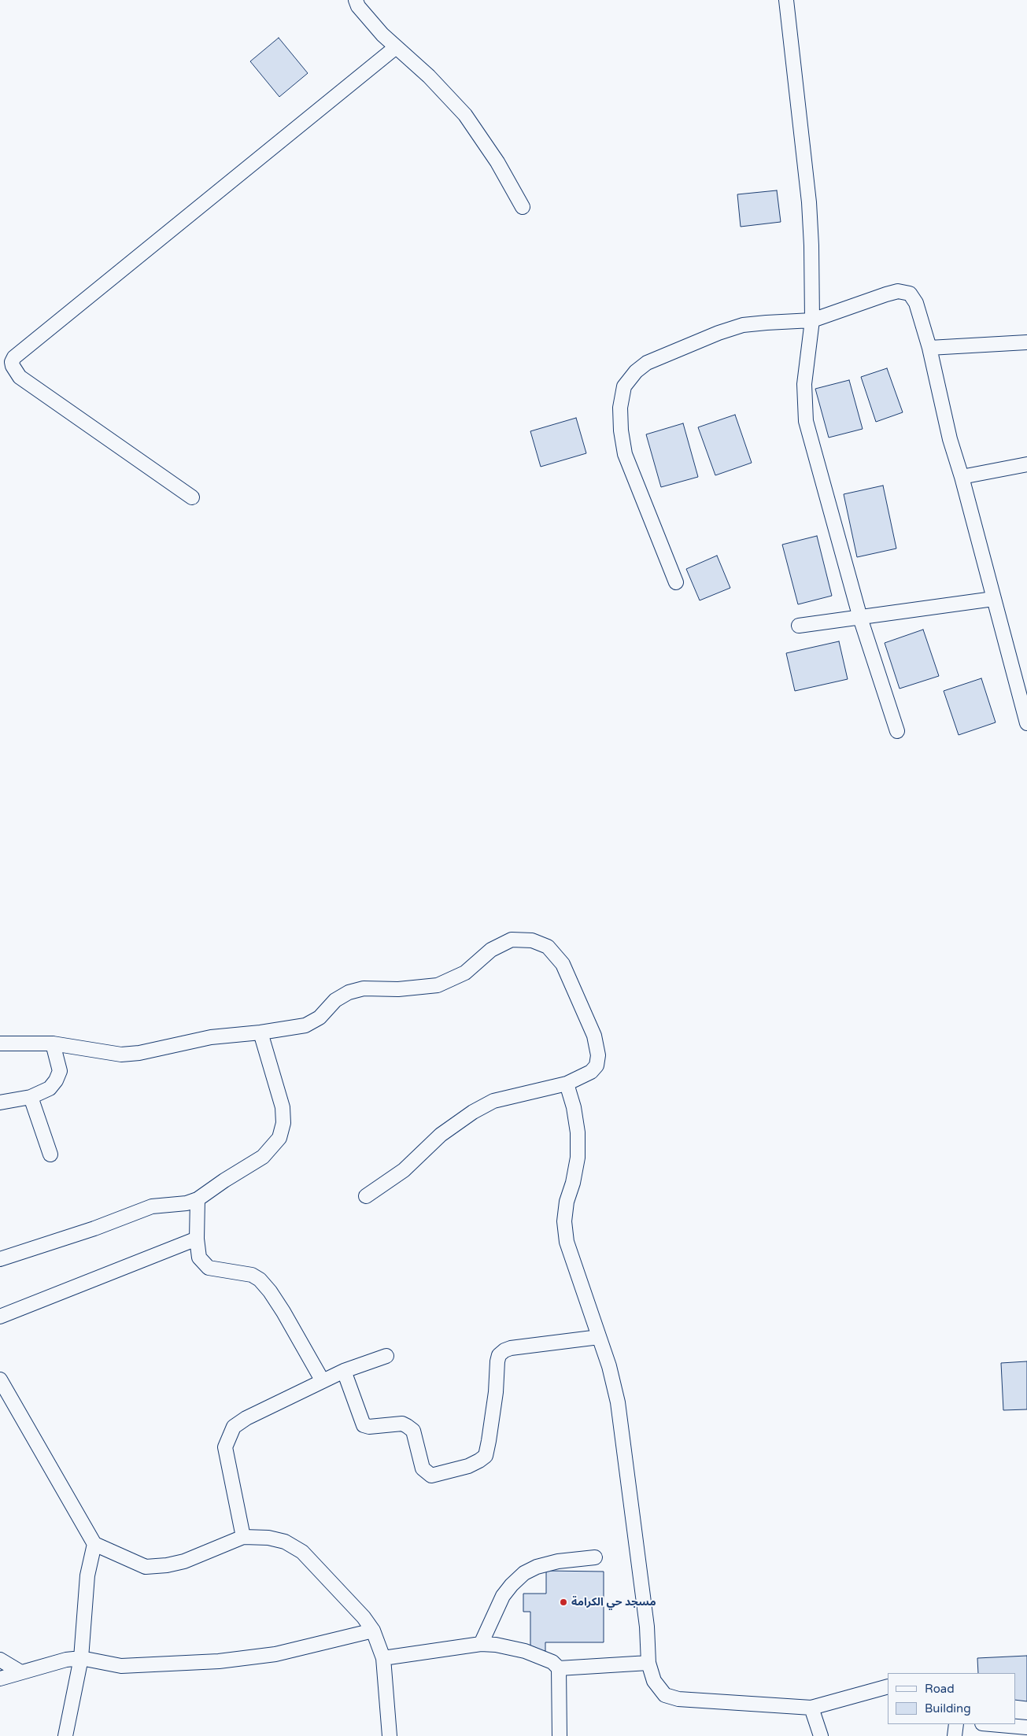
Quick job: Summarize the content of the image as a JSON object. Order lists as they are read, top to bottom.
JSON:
{
  "places": ["مسجد حي الكرامة"],
  "legend": ["Road", "Building"]
}
